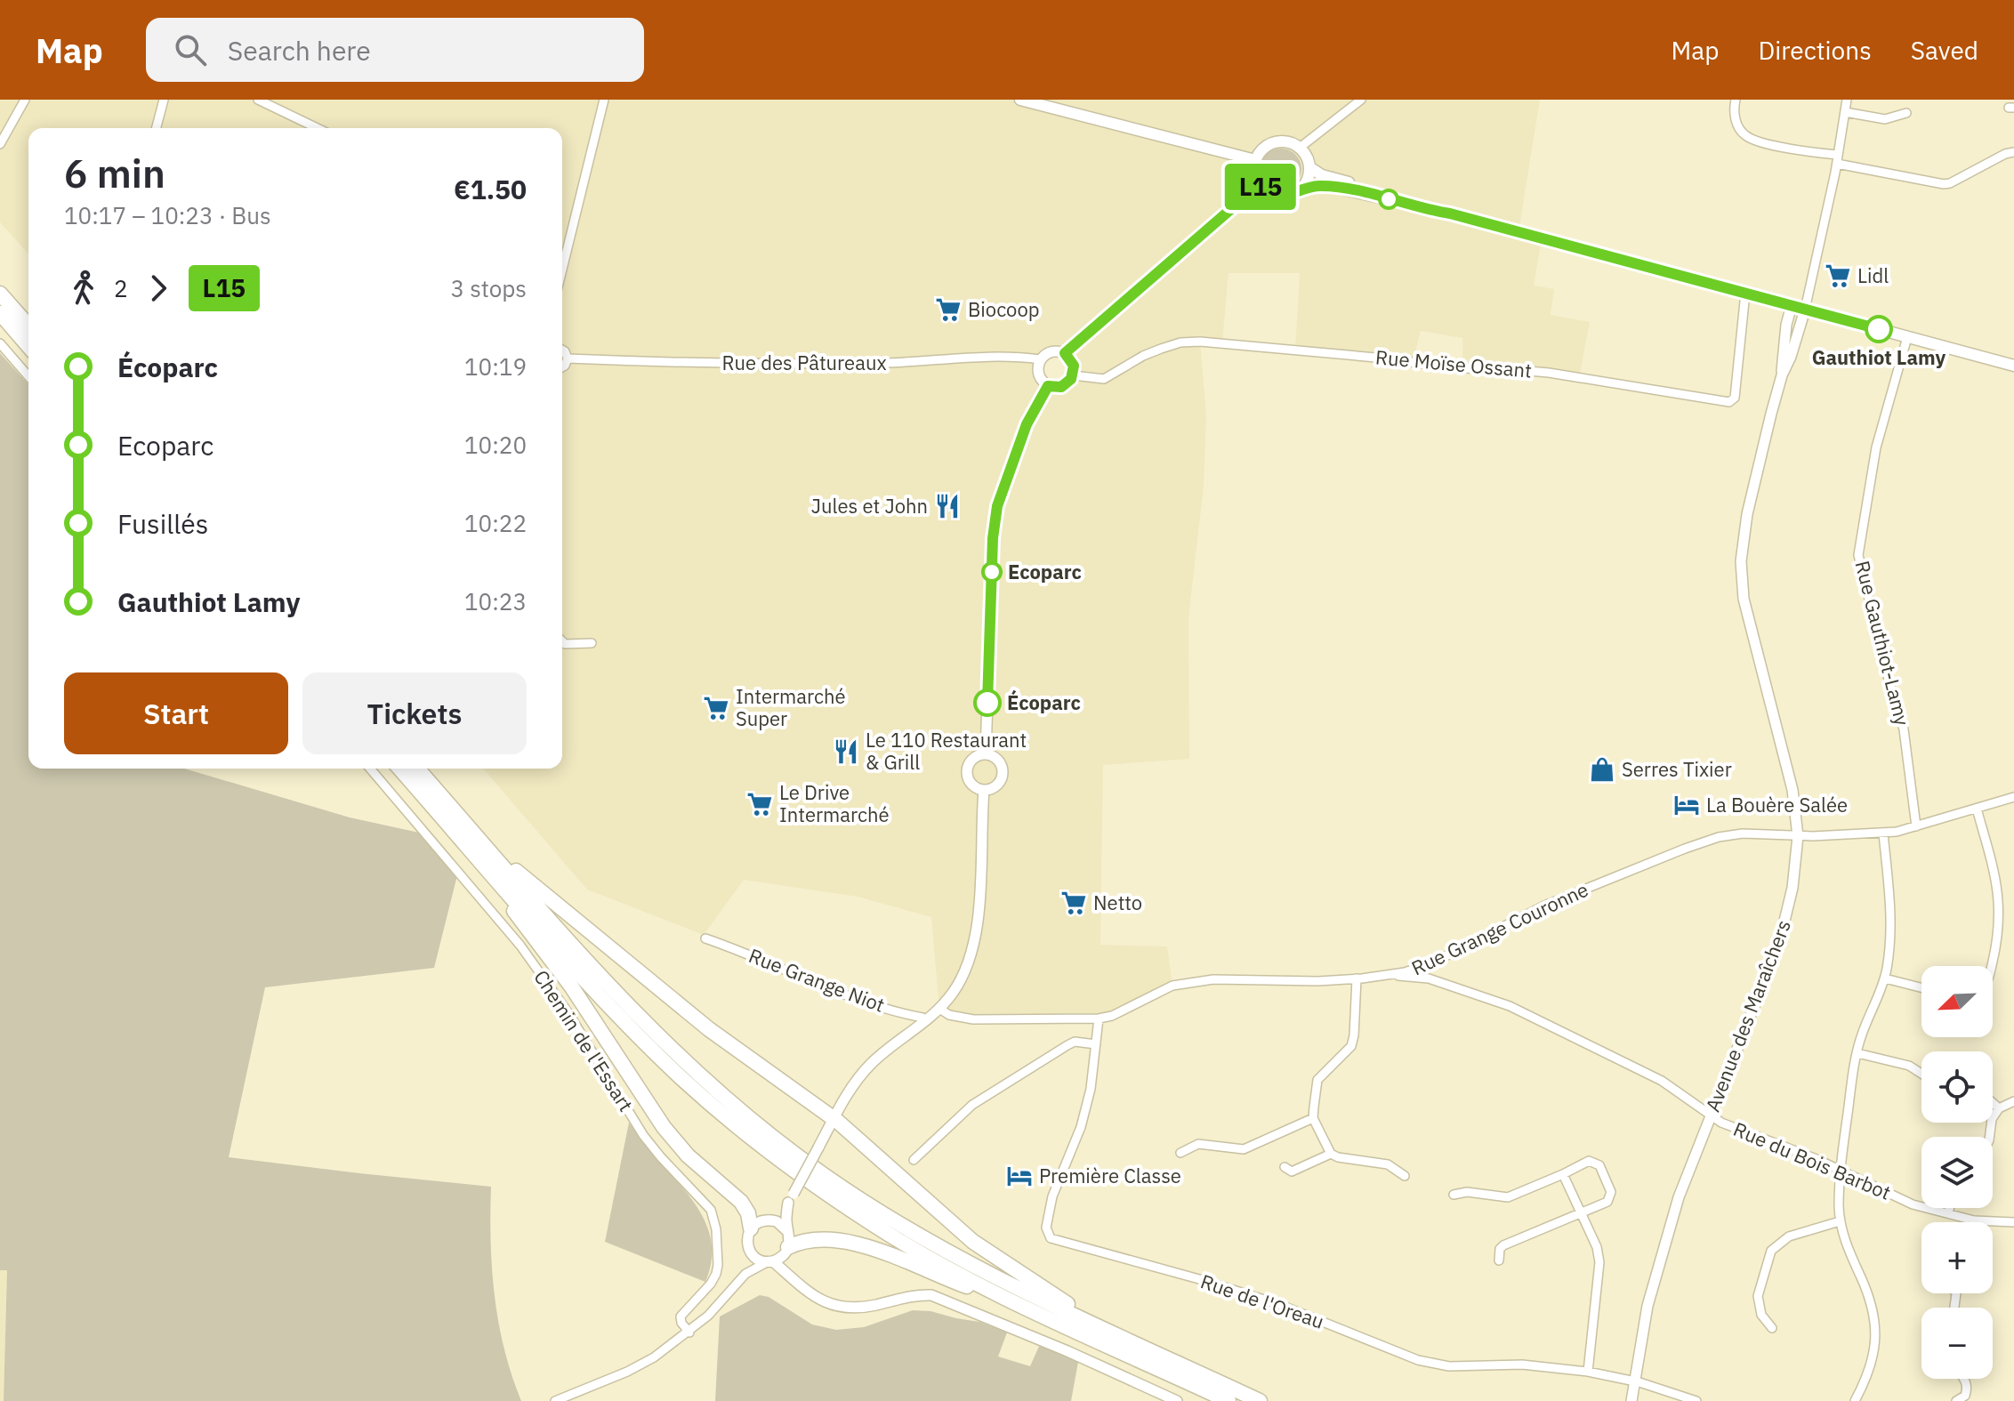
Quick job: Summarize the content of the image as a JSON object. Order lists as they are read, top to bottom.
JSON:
{
  "streets": {
    "street": [
      "Rue des Pâtureaux",
      "Rue Moïse Ossant",
      "Rue Gauthiot-Lamy",
      "Rue Grange Couronne",
      "Rue Grange Niot",
      "Avenue des Maraîchers",
      "Chemin de l'Essart",
      "Rue du Bois Barbot",
      "Rue de l'Oreau"
    ]
  },
  "crossings": [
    ["Rue des Pâtureaux", "Rue Moïse Ossant"],
    ["Rue Gauthiot-Lamy", "Rue Grange Couronne"],
    ["Rue Grange Couronne", "Avenue des Maraîchers"],
    ["Rue Grange Couronne", "Rue du Bois Barbot"],
    ["Rue Grange Couronne", "Rue de l'Oreau"],
    ["Avenue des Maraîchers", "Rue du Bois Barbot"],
    ["Avenue des Maraîchers", "Rue de l'Oreau"]
  ],
  "places": {
    "supermarket": [
      "Lidl",
      "Biocoop",
      "Intermarché Super",
      "Le Drive Intermarché",
      "Netto"
    ],
    "other": ["Gauthiot Lamy", "Ecoparc", "Écoparc"],
    "restaurant": ["Jules et John", "Le 110 Restaurant & Grill"],
    "shop": ["Serres Tixier"],
    "hotel": ["La Bouère Salée", "Première Classe"]
  },
  "lines": ["bus line L15"],
  "north": "bottom left",
  "page": {
    "header": "Map",
    "search": "Search here",
    "nav": ["Map", "Directions", "Saved"],
    "on_map": "L15",
    "heading": ["6 min", "10:17 – 10:23 · Bus", "€1.50"],
    "legs": ["2", "L15", "3 stops"],
    "list": [
      {
        "name": "Écoparc",
        "value": "10:19"
      },
      {
        "name": "Ecoparc",
        "value": "10:20"
      },
      {
        "name": "Fusillés",
        "value": "10:22"
      },
      {
        "name": "Gauthiot Lamy",
        "value": "10:23"
      }
    ],
    "buttons": ["Start", "Tickets"],
    "map_buttons": ["+", "−"]
  }
}
